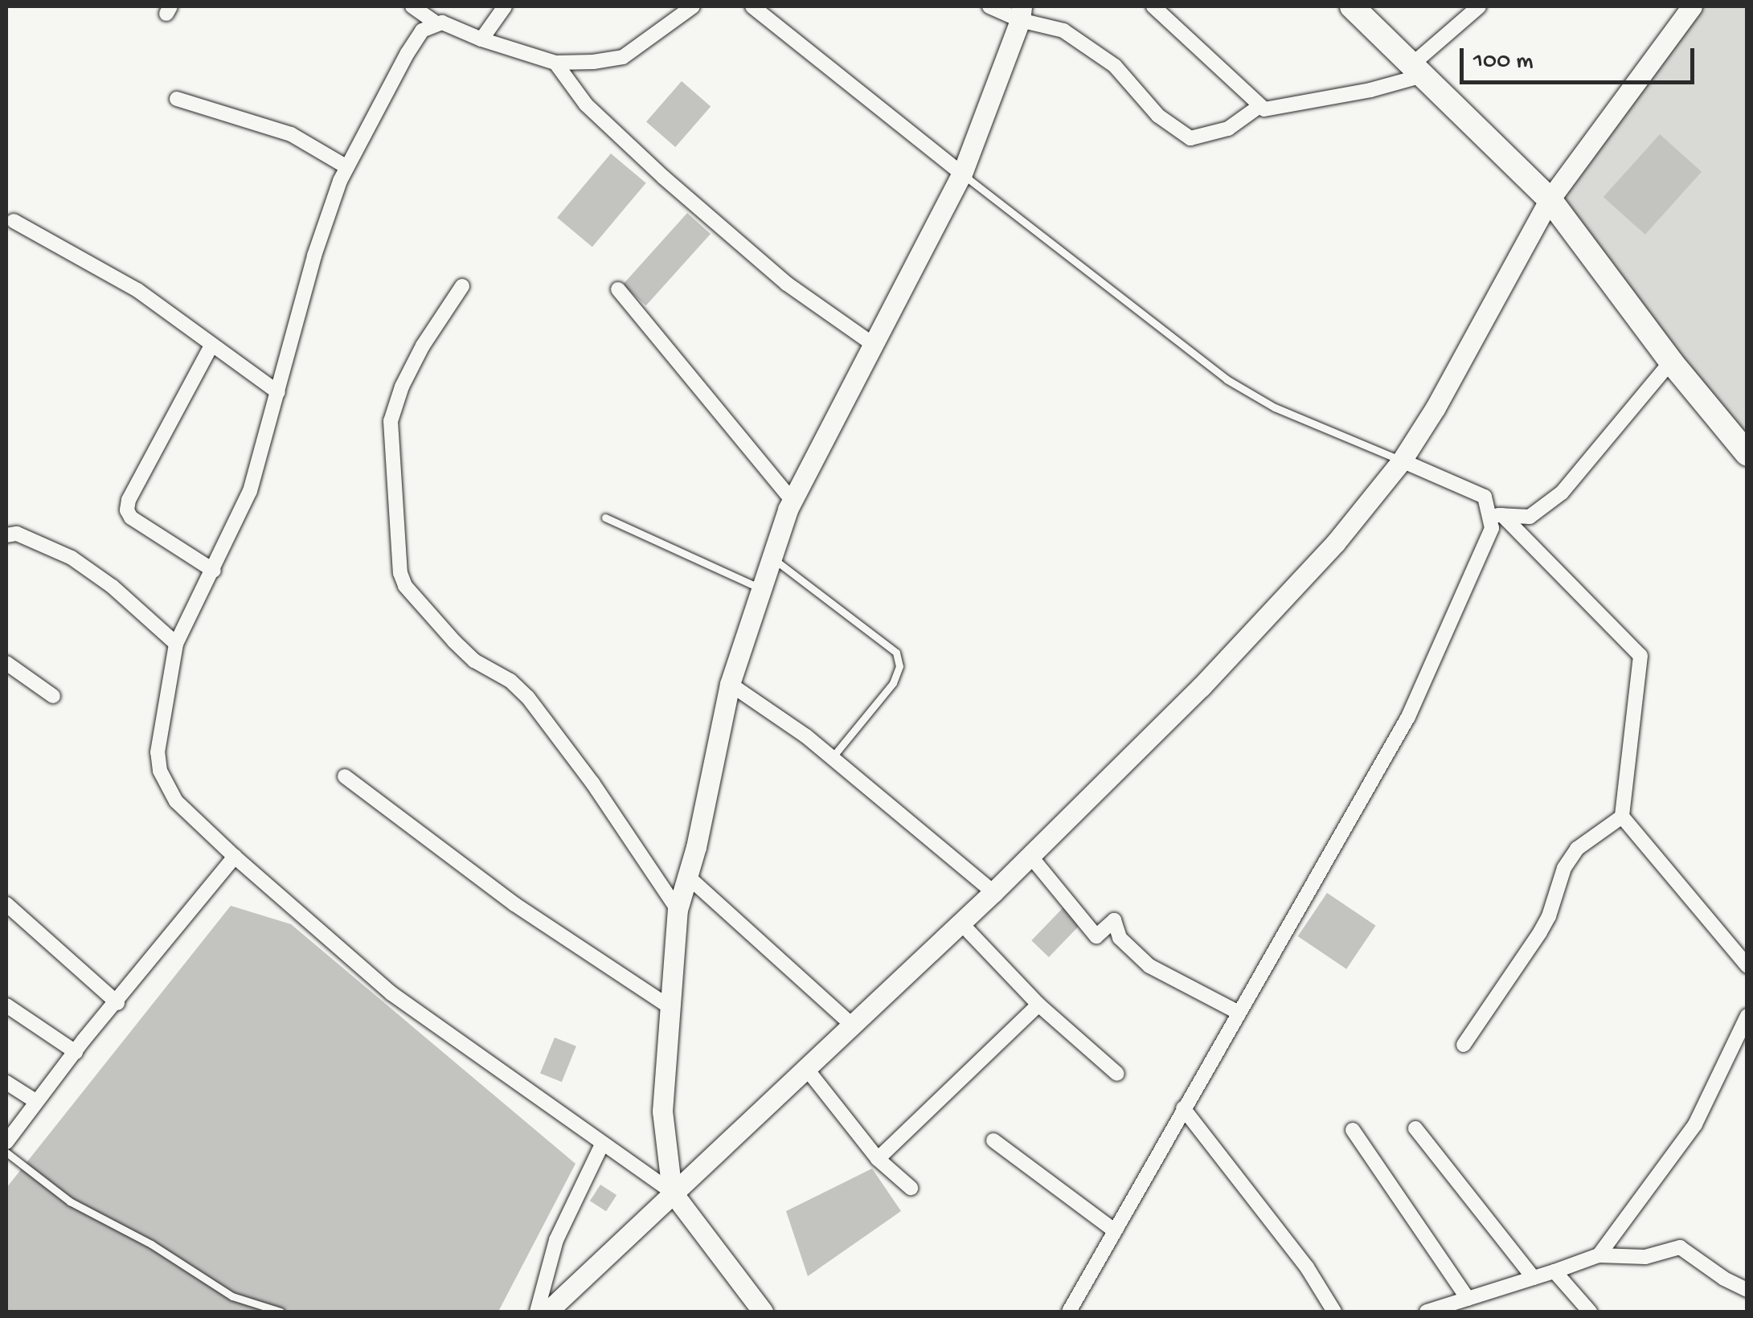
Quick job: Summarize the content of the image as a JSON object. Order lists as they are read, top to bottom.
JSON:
{
  "scale_bar": "100 m"
}
